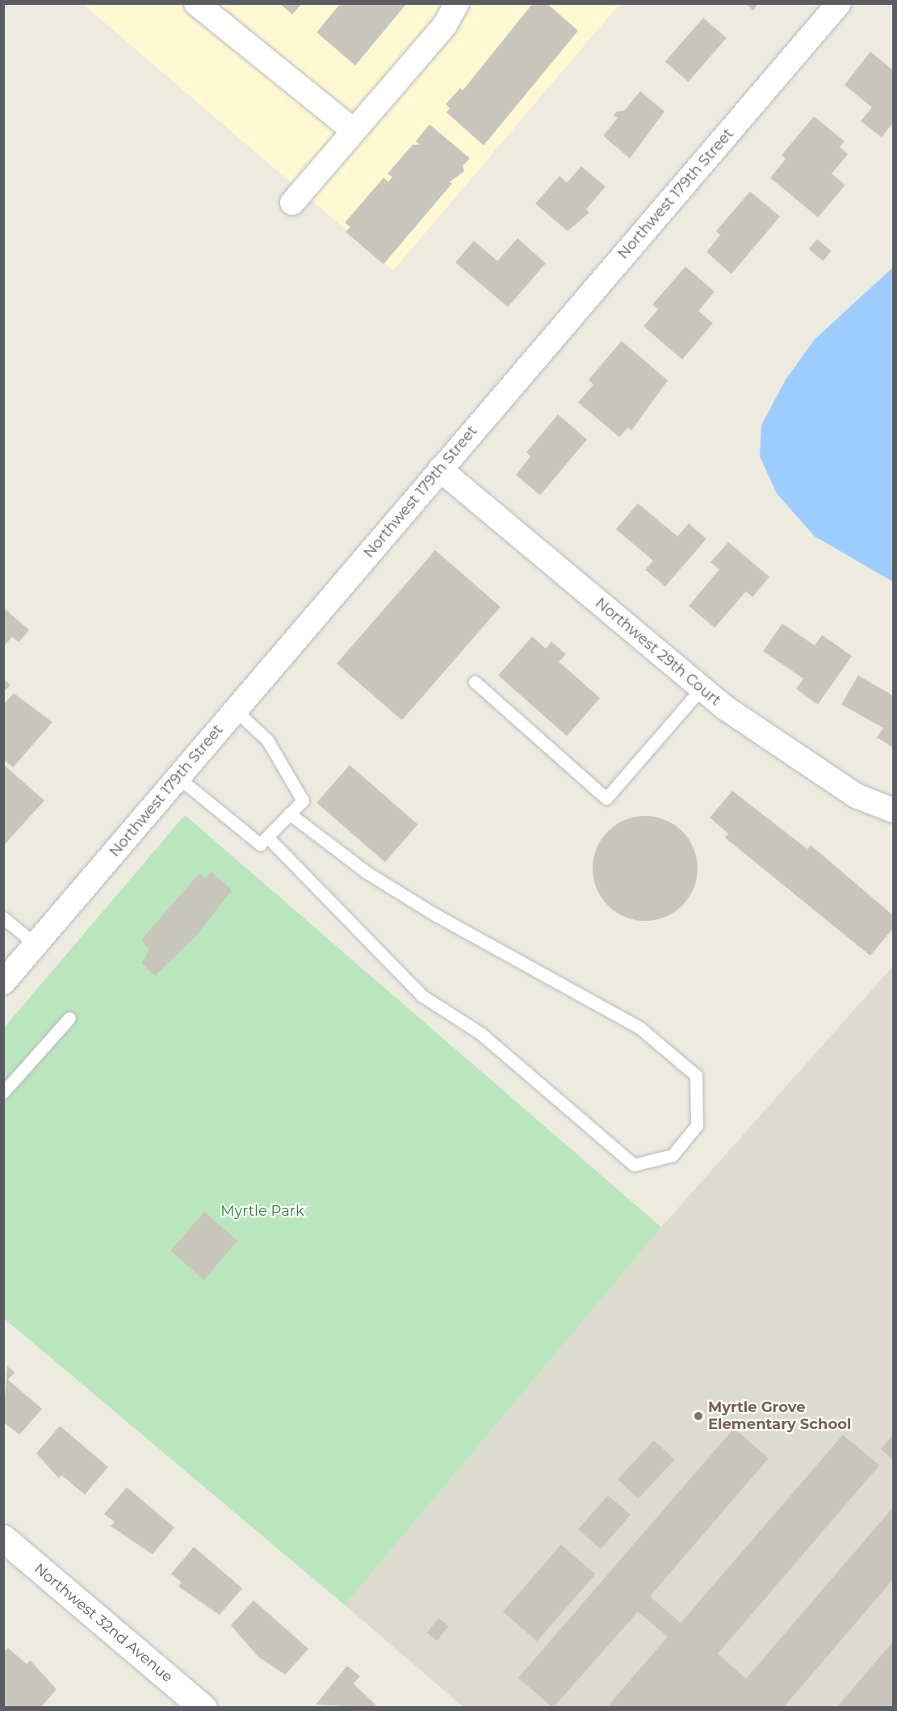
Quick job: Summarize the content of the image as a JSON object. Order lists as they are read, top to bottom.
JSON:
{
  "streets": {
    "street": ["Northwest 179th Street", "Northwest 29th Court", "Northwest 32nd Avenue"]
  },
  "crossings": [
    ["Northwest 179th Street", "Northwest 29th Court"]
  ],
  "parks": ["Myrtle Park"],
  "places": ["Myrtle Grove Elementary School"]
}
